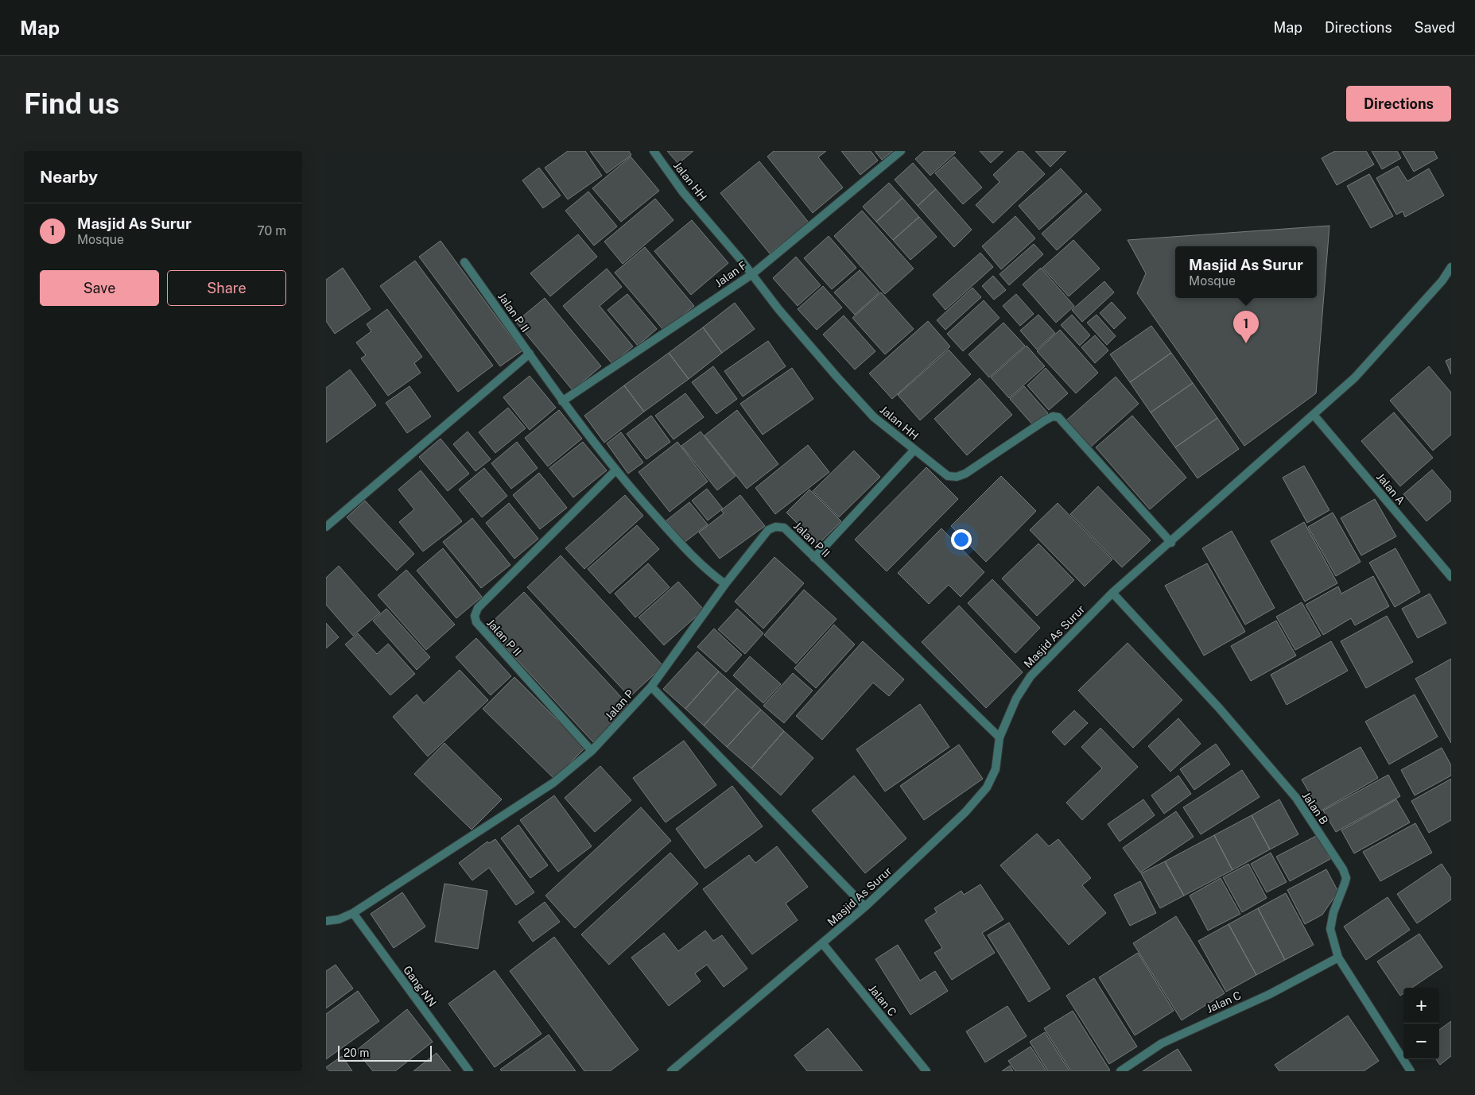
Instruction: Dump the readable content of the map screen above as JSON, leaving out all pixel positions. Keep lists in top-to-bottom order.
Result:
{
  "streets": {
    "street": [
      "Jalan HH",
      "Jalan F",
      "Jalan P II",
      "Jalan A",
      "Masjid As Surur",
      "Jalan P",
      "Jalan B",
      "Gang NN",
      "Jalan C"
    ]
  },
  "crossings": [
    ["Jalan HH", "Jalan F"],
    ["Jalan HH", "Masjid As Surur"],
    ["Jalan F", "Jalan P II"],
    ["Jalan P II", "Masjid As Surur"],
    ["Jalan P II", "Jalan P"],
    ["Jalan A", "Masjid As Surur"],
    ["Masjid As Surur", "Jalan B"],
    ["Masjid As Surur", "Jalan C"],
    ["Jalan P", "Gang NN"],
    ["Jalan B", "Jalan C"]
  ],
  "scale_bar": "20 m",
  "page": {
    "header": "Map",
    "nav": ["Map", "Directions", "Saved"],
    "buttons": [
      "Directions",
      ["Save", "Share"]
    ],
    "title": "Find us",
    "heading": "Nearby",
    "list": [
      {
        "mark": "1",
        "name": "Masjid As Surur",
        "note": "Mosque",
        "value": "70 m"
      }
    ],
    "popup": ["Masjid As Surur", "Mosque"],
    "pins": "1",
    "map_buttons": ["+", "−"],
    "scale": "20 m"
  }
}
